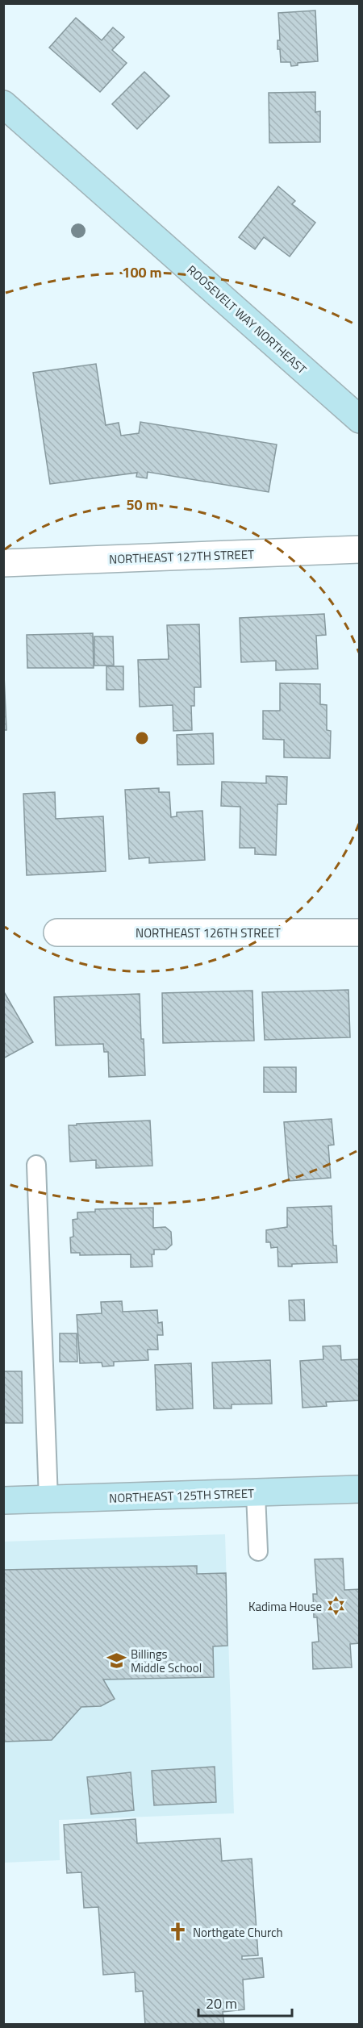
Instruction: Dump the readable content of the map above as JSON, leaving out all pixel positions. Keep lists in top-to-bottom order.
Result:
{
  "streets": {
    "main road": ["ROOSEVELT WAY NORTHEAST", "NORTHEAST 125TH STREET"],
    "street": ["NORTHEAST 127TH STREET", "NORTHEAST 126TH STREET"]
  },
  "places": {
    "synagogue": ["Kadima House"],
    "school or university": ["Billings Middle School"],
    "church": ["Northgate Church"]
  },
  "scale_bar": "20 m",
  "rings": ["100 m", "50 m"]
}
